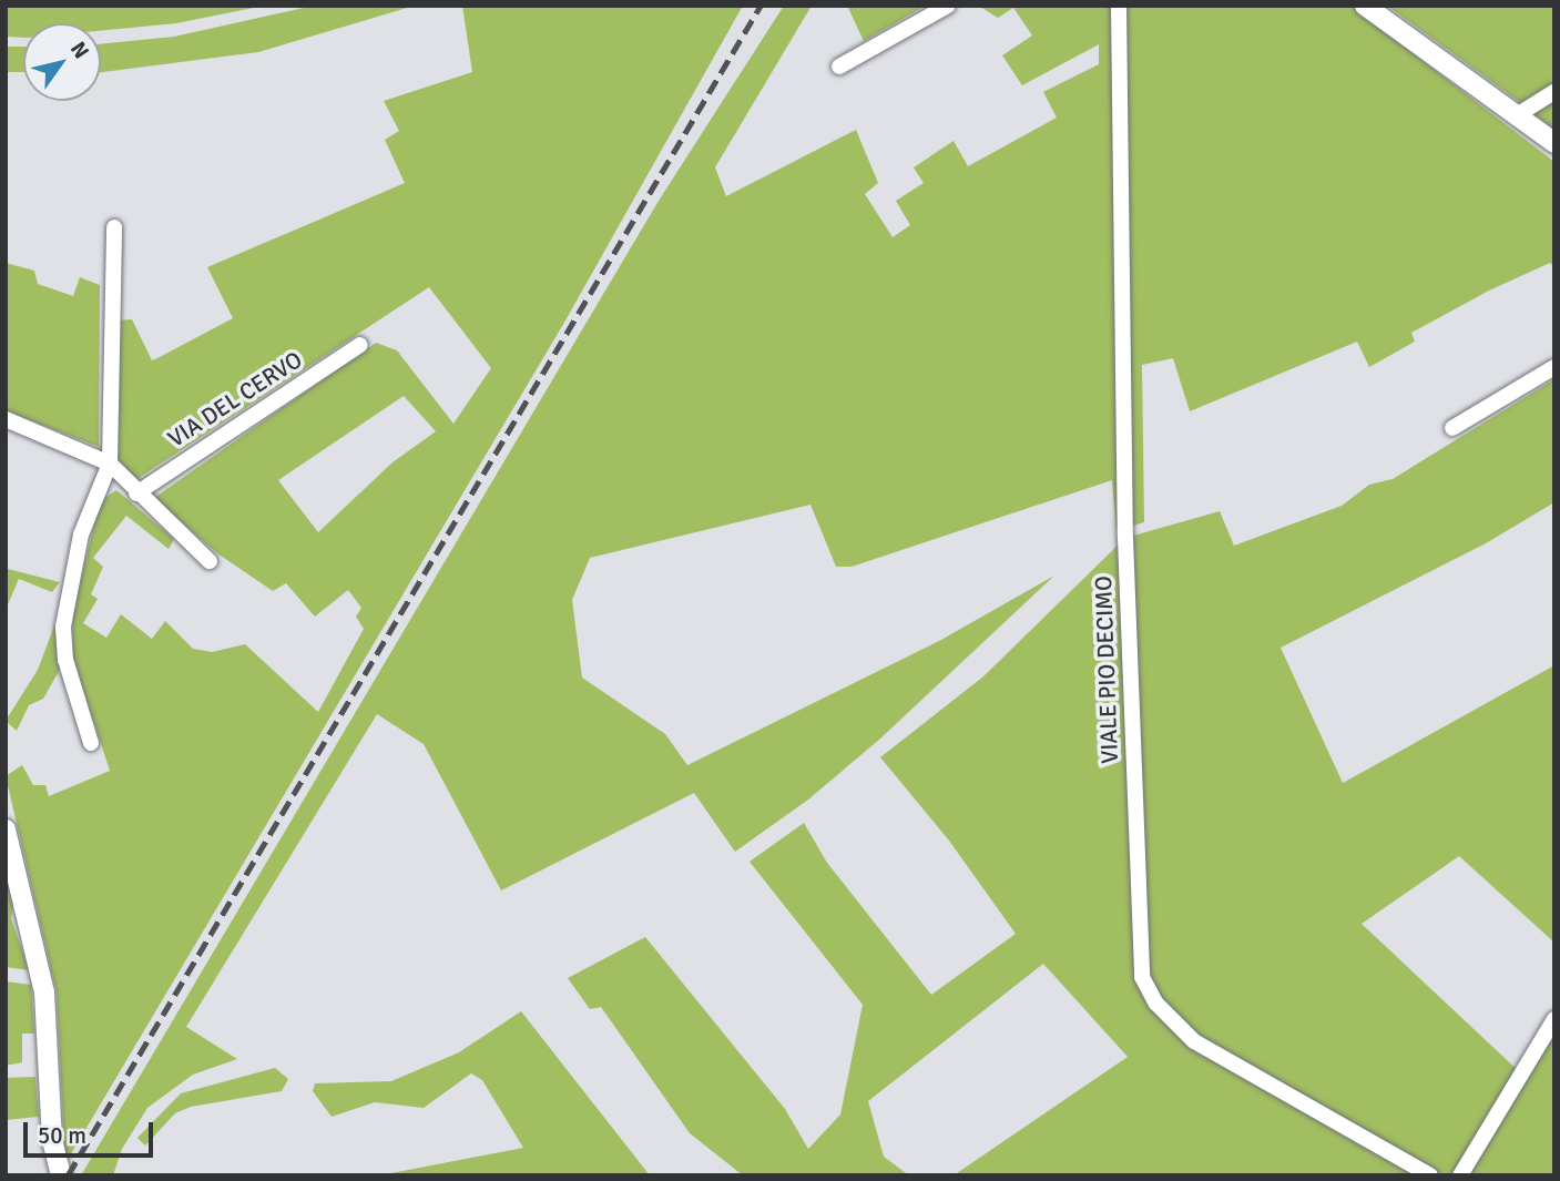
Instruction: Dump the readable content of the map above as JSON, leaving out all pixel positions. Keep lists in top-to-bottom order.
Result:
{
  "streets": {
    "street": ["VIA DEL CERVO", "VIALE PIO DECIMO"]
  },
  "scale_bar": "50 m",
  "north": "top right"
}
